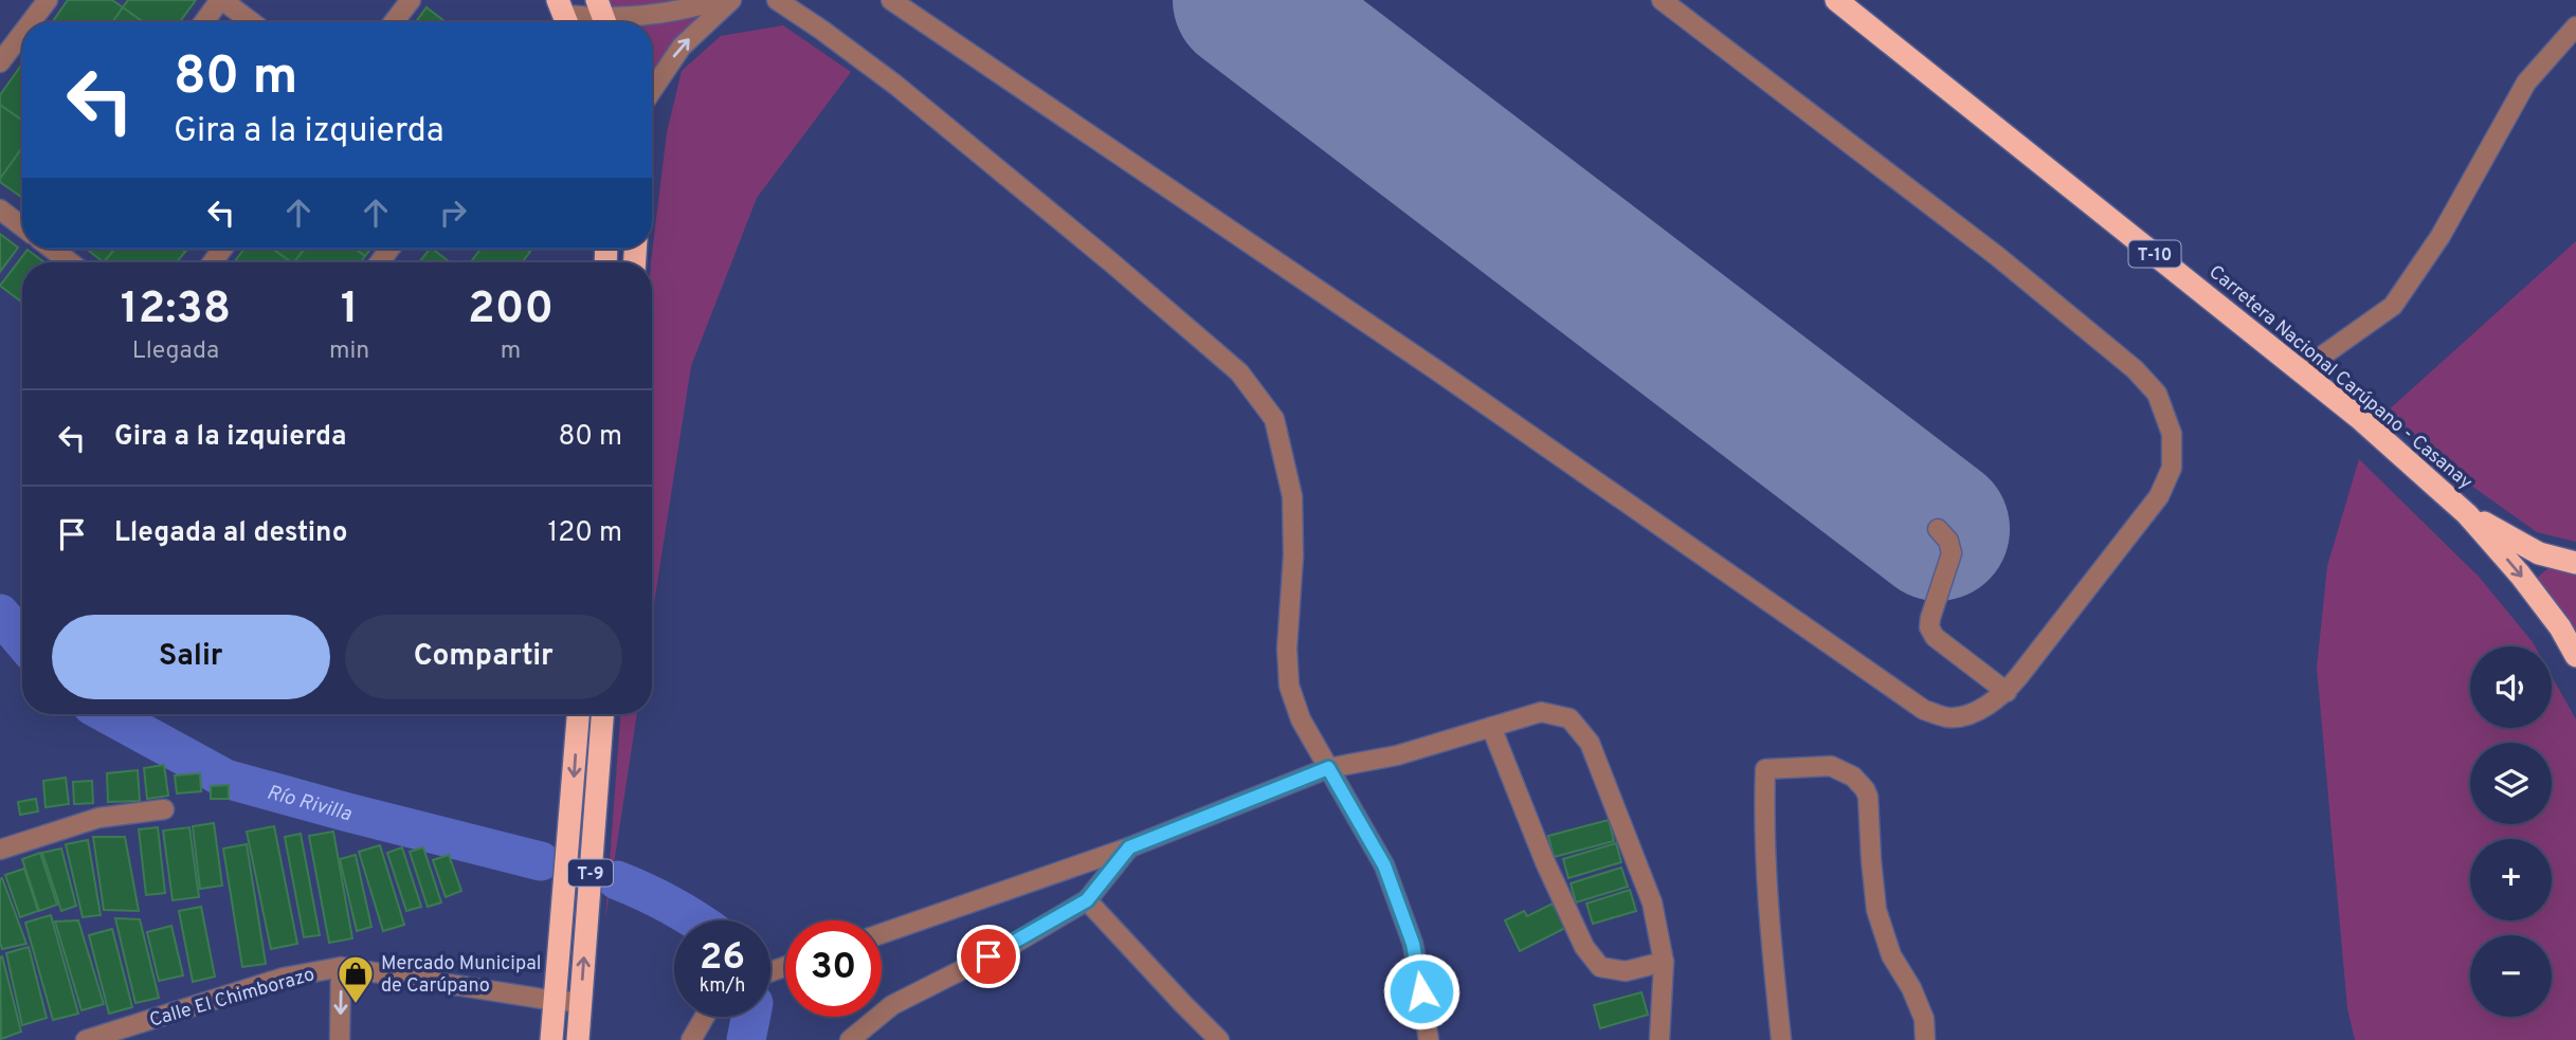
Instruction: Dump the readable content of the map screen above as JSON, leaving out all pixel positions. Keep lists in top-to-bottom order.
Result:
{
  "streets": {
    "highway": ["T-10", "Carretera Nacional Carúpano - Casanay", "T-9"],
    "street": ["Calle El Chimborazo"]
  },
  "crossings": [
    ["T-9", "Calle El Chimborazo"]
  ],
  "water": ["Río Rivilla"],
  "places": {
    "shop": ["Mercado Municipal de Carúpano"]
  },
  "page": {
    "turn": ["80 m", "Gira a la izquierda"],
    "eta": [
      "12:38",
      "Llegada",
      "1",
      "min",
      "200",
      "m"
    ],
    "list": [
      {
        "name": "Gira a la izquierda",
        "value": "80 m"
      },
      {
        "name": "Llegada al destino",
        "value": "120 m"
      }
    ],
    "buttons": ["Salir", "Compartir"],
    "map_buttons": ["+", "−"],
    "speed": "26 km/h",
    "limit": "30"
  }
}
